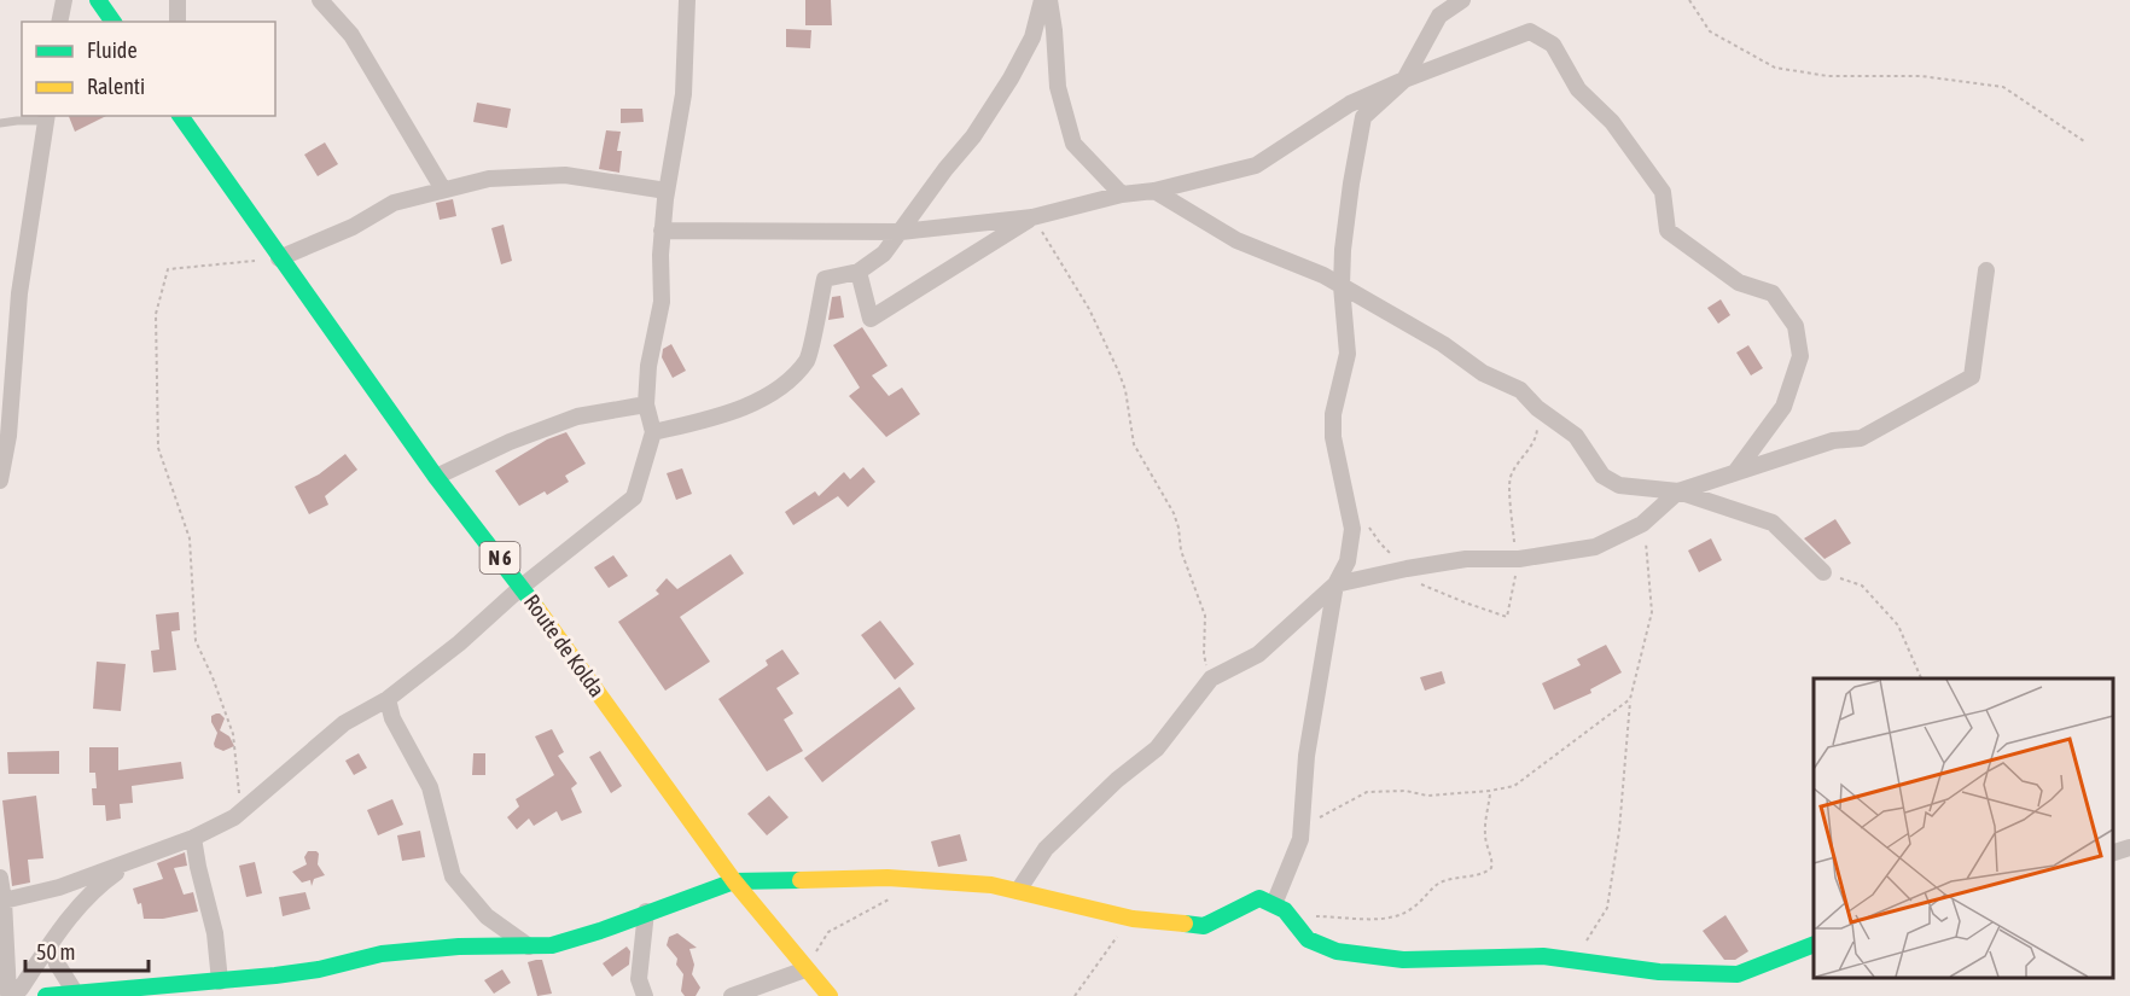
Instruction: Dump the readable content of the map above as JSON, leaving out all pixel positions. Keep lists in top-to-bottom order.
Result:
{
  "streets": {
    "street": ["N 6", "Route de Kolda"]
  },
  "legend": ["Fluide", "Ralenti"],
  "scale_bar": "50 m"
}
